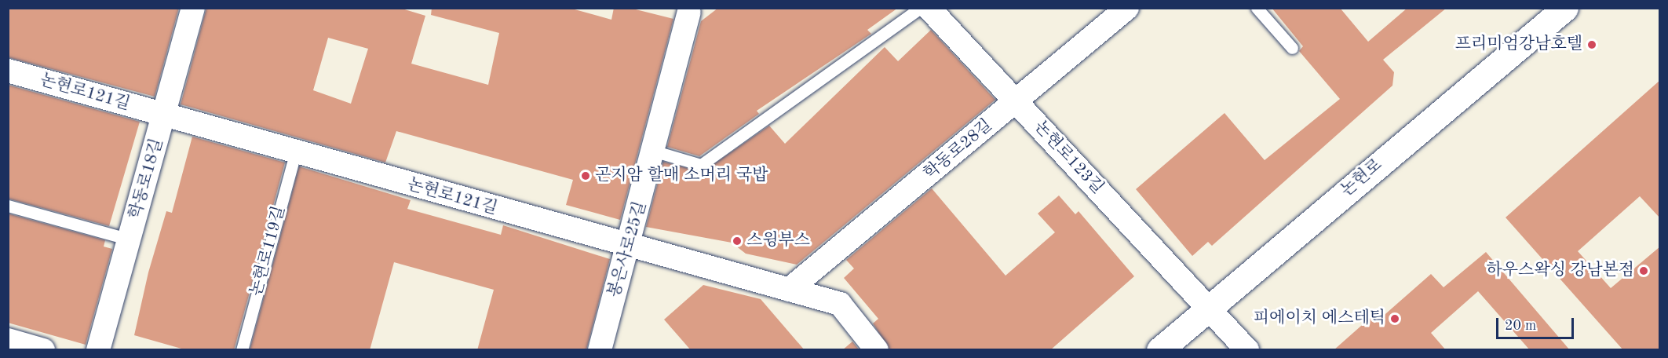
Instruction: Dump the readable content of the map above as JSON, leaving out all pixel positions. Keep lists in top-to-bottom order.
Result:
{
  "streets": {
    "main road": ["논현로"],
    "street": [
      "논현로121길",
      "학동로28길",
      "논현로123길",
      "학동로18길",
      "봉은사로25길"
    ],
    "lane": ["논현로119길"]
  },
  "crossings": [
    ["논현로121길", "학동로28길"],
    ["논현로121길", "학동로18길"],
    ["논현로121길", "봉은사로25길"],
    ["논현로121길", "논현로119길"],
    ["학동로28길", "논현로123길"],
    ["논현로123길", "논현로"]
  ],
  "places": [
    "프리미엄강남호텔",
    "곤지암 할매 소머리 국밥",
    "스윙부스",
    "하우스왁싱 강남본점",
    "피에이치 에스테틱"
  ],
  "scale_bar": "20 m"
}
